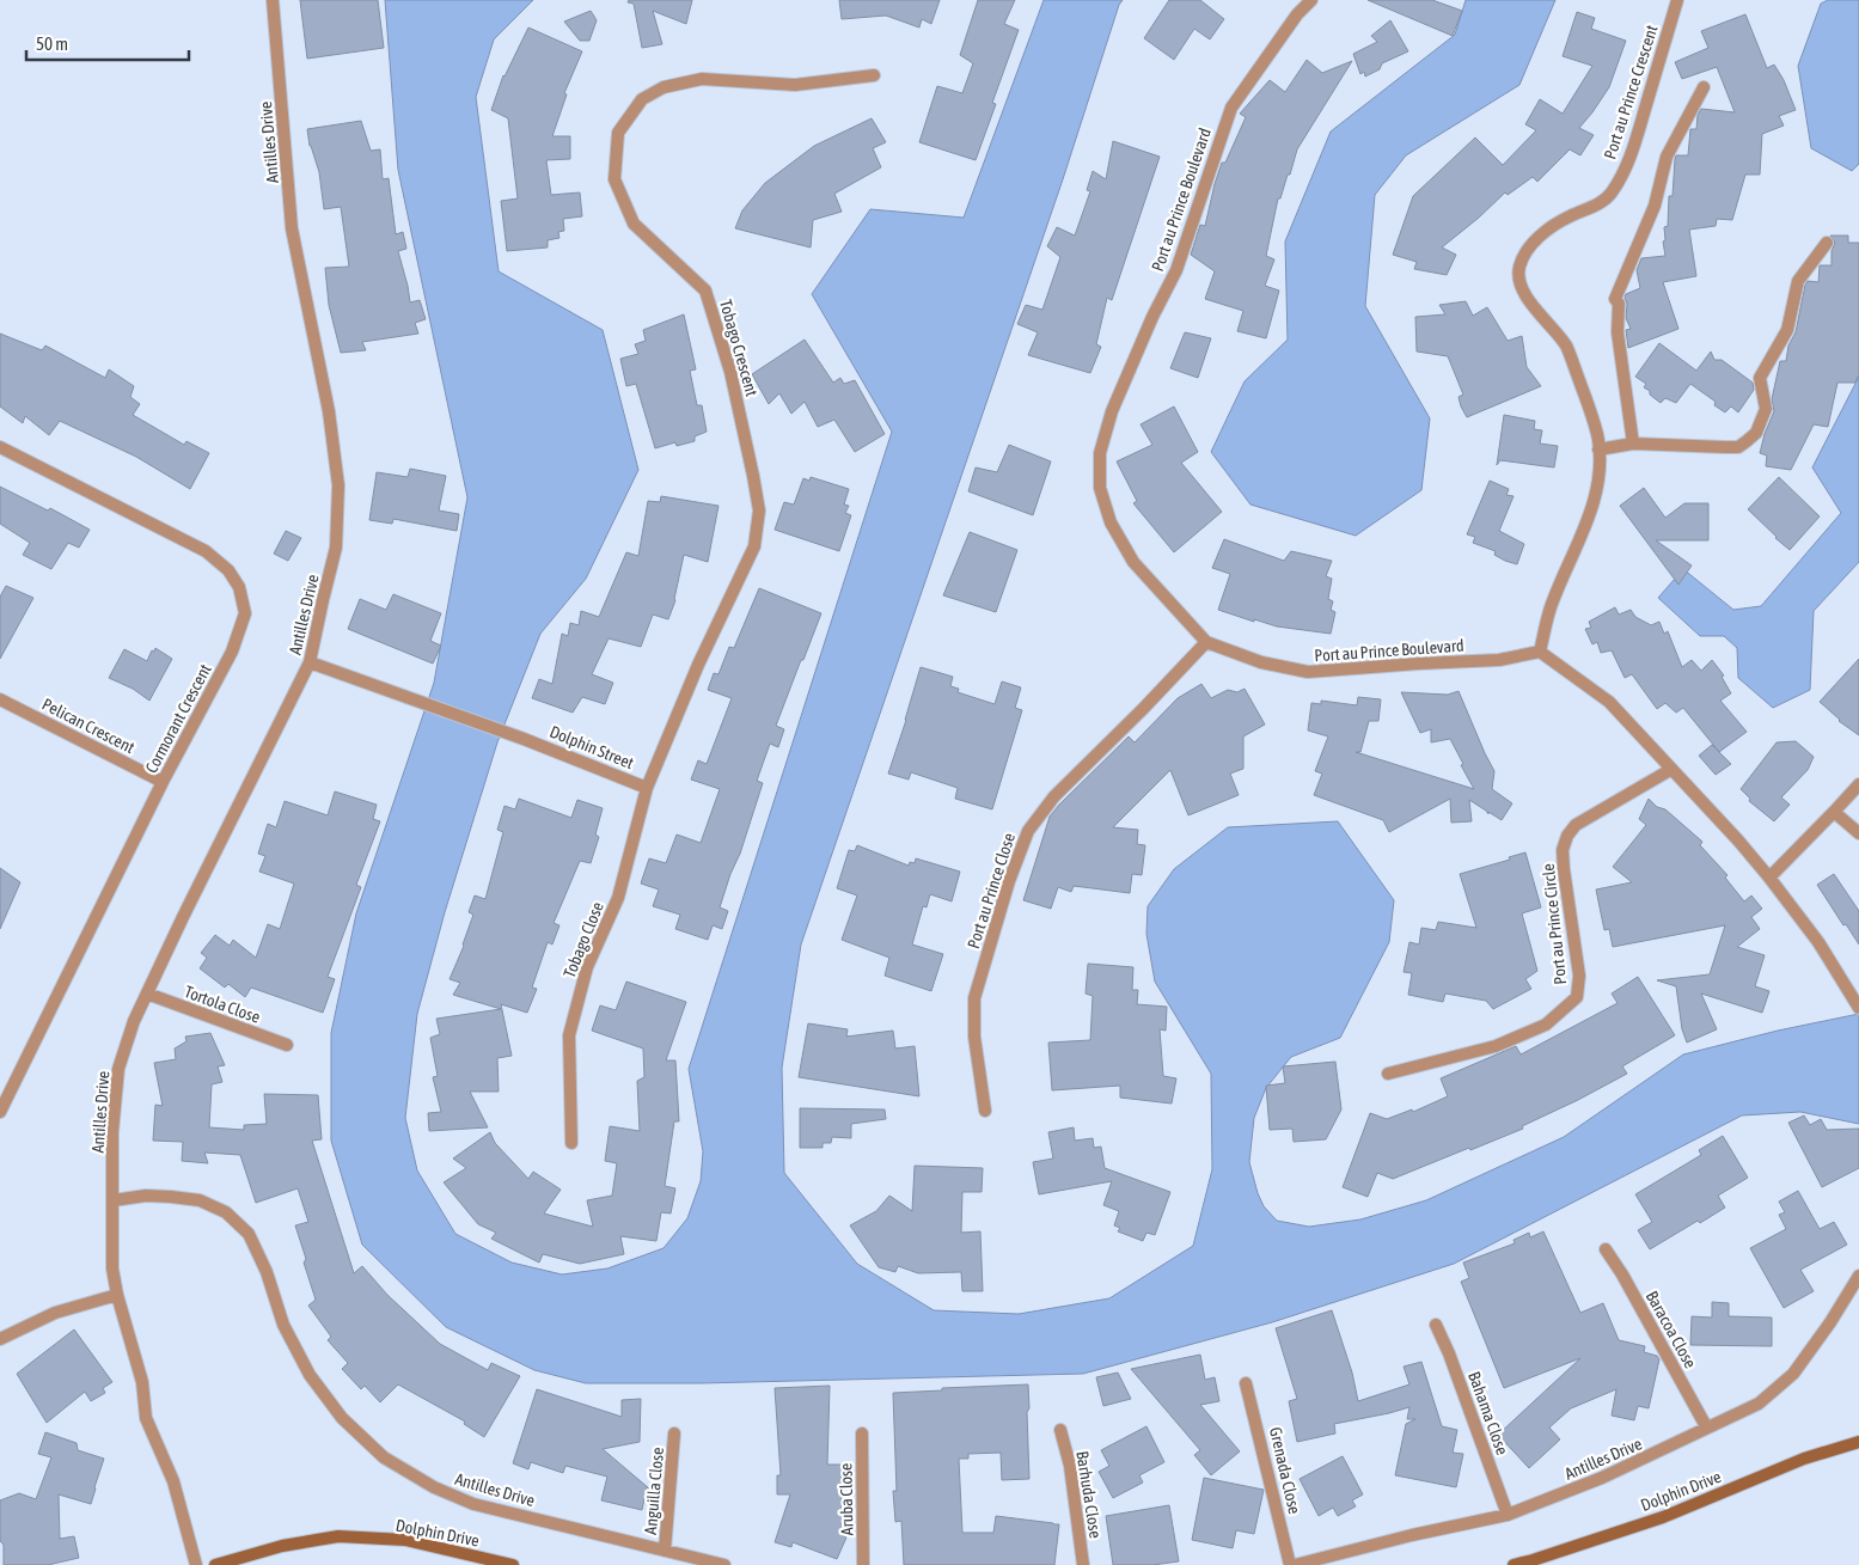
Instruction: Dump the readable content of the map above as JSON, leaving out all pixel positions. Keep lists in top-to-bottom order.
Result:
{
  "streets": {
    "street": [
      "Port au Prince Crescent",
      "Antilles Drive",
      "Port au Prince Boulevard",
      "Tobago Crescent",
      "Cormorant Crescent",
      "Pelican Crescent",
      "Dolphin Street",
      "Port au Prince Close",
      "Port au Prince Circle",
      "Tobago Close",
      "Tortola Close",
      "Baracoa Close",
      "Bahama Close",
      "Grenada Close",
      "Anguilla Close",
      "Dolphin Drive",
      "Barhuda Close",
      "Aruba Close"
    ]
  },
  "crossings": [
    ["Port au Prince Crescent", "Port au Prince Boulevard"],
    ["Antilles Drive", "Dolphin Street"],
    ["Antilles Drive", "Tortola Close"],
    ["Antilles Drive", "Baracoa Close"],
    ["Antilles Drive", "Bahama Close"],
    ["Antilles Drive", "Anguilla Close"],
    ["Port au Prince Boulevard", "Port au Prince Close"],
    ["Tobago Crescent", "Dolphin Street"],
    ["Tobago Crescent", "Tobago Close"],
    ["Cormorant Crescent", "Pelican Crescent"],
    ["Dolphin Street", "Tobago Close"]
  ],
  "scale_bar": "50 m"
}
